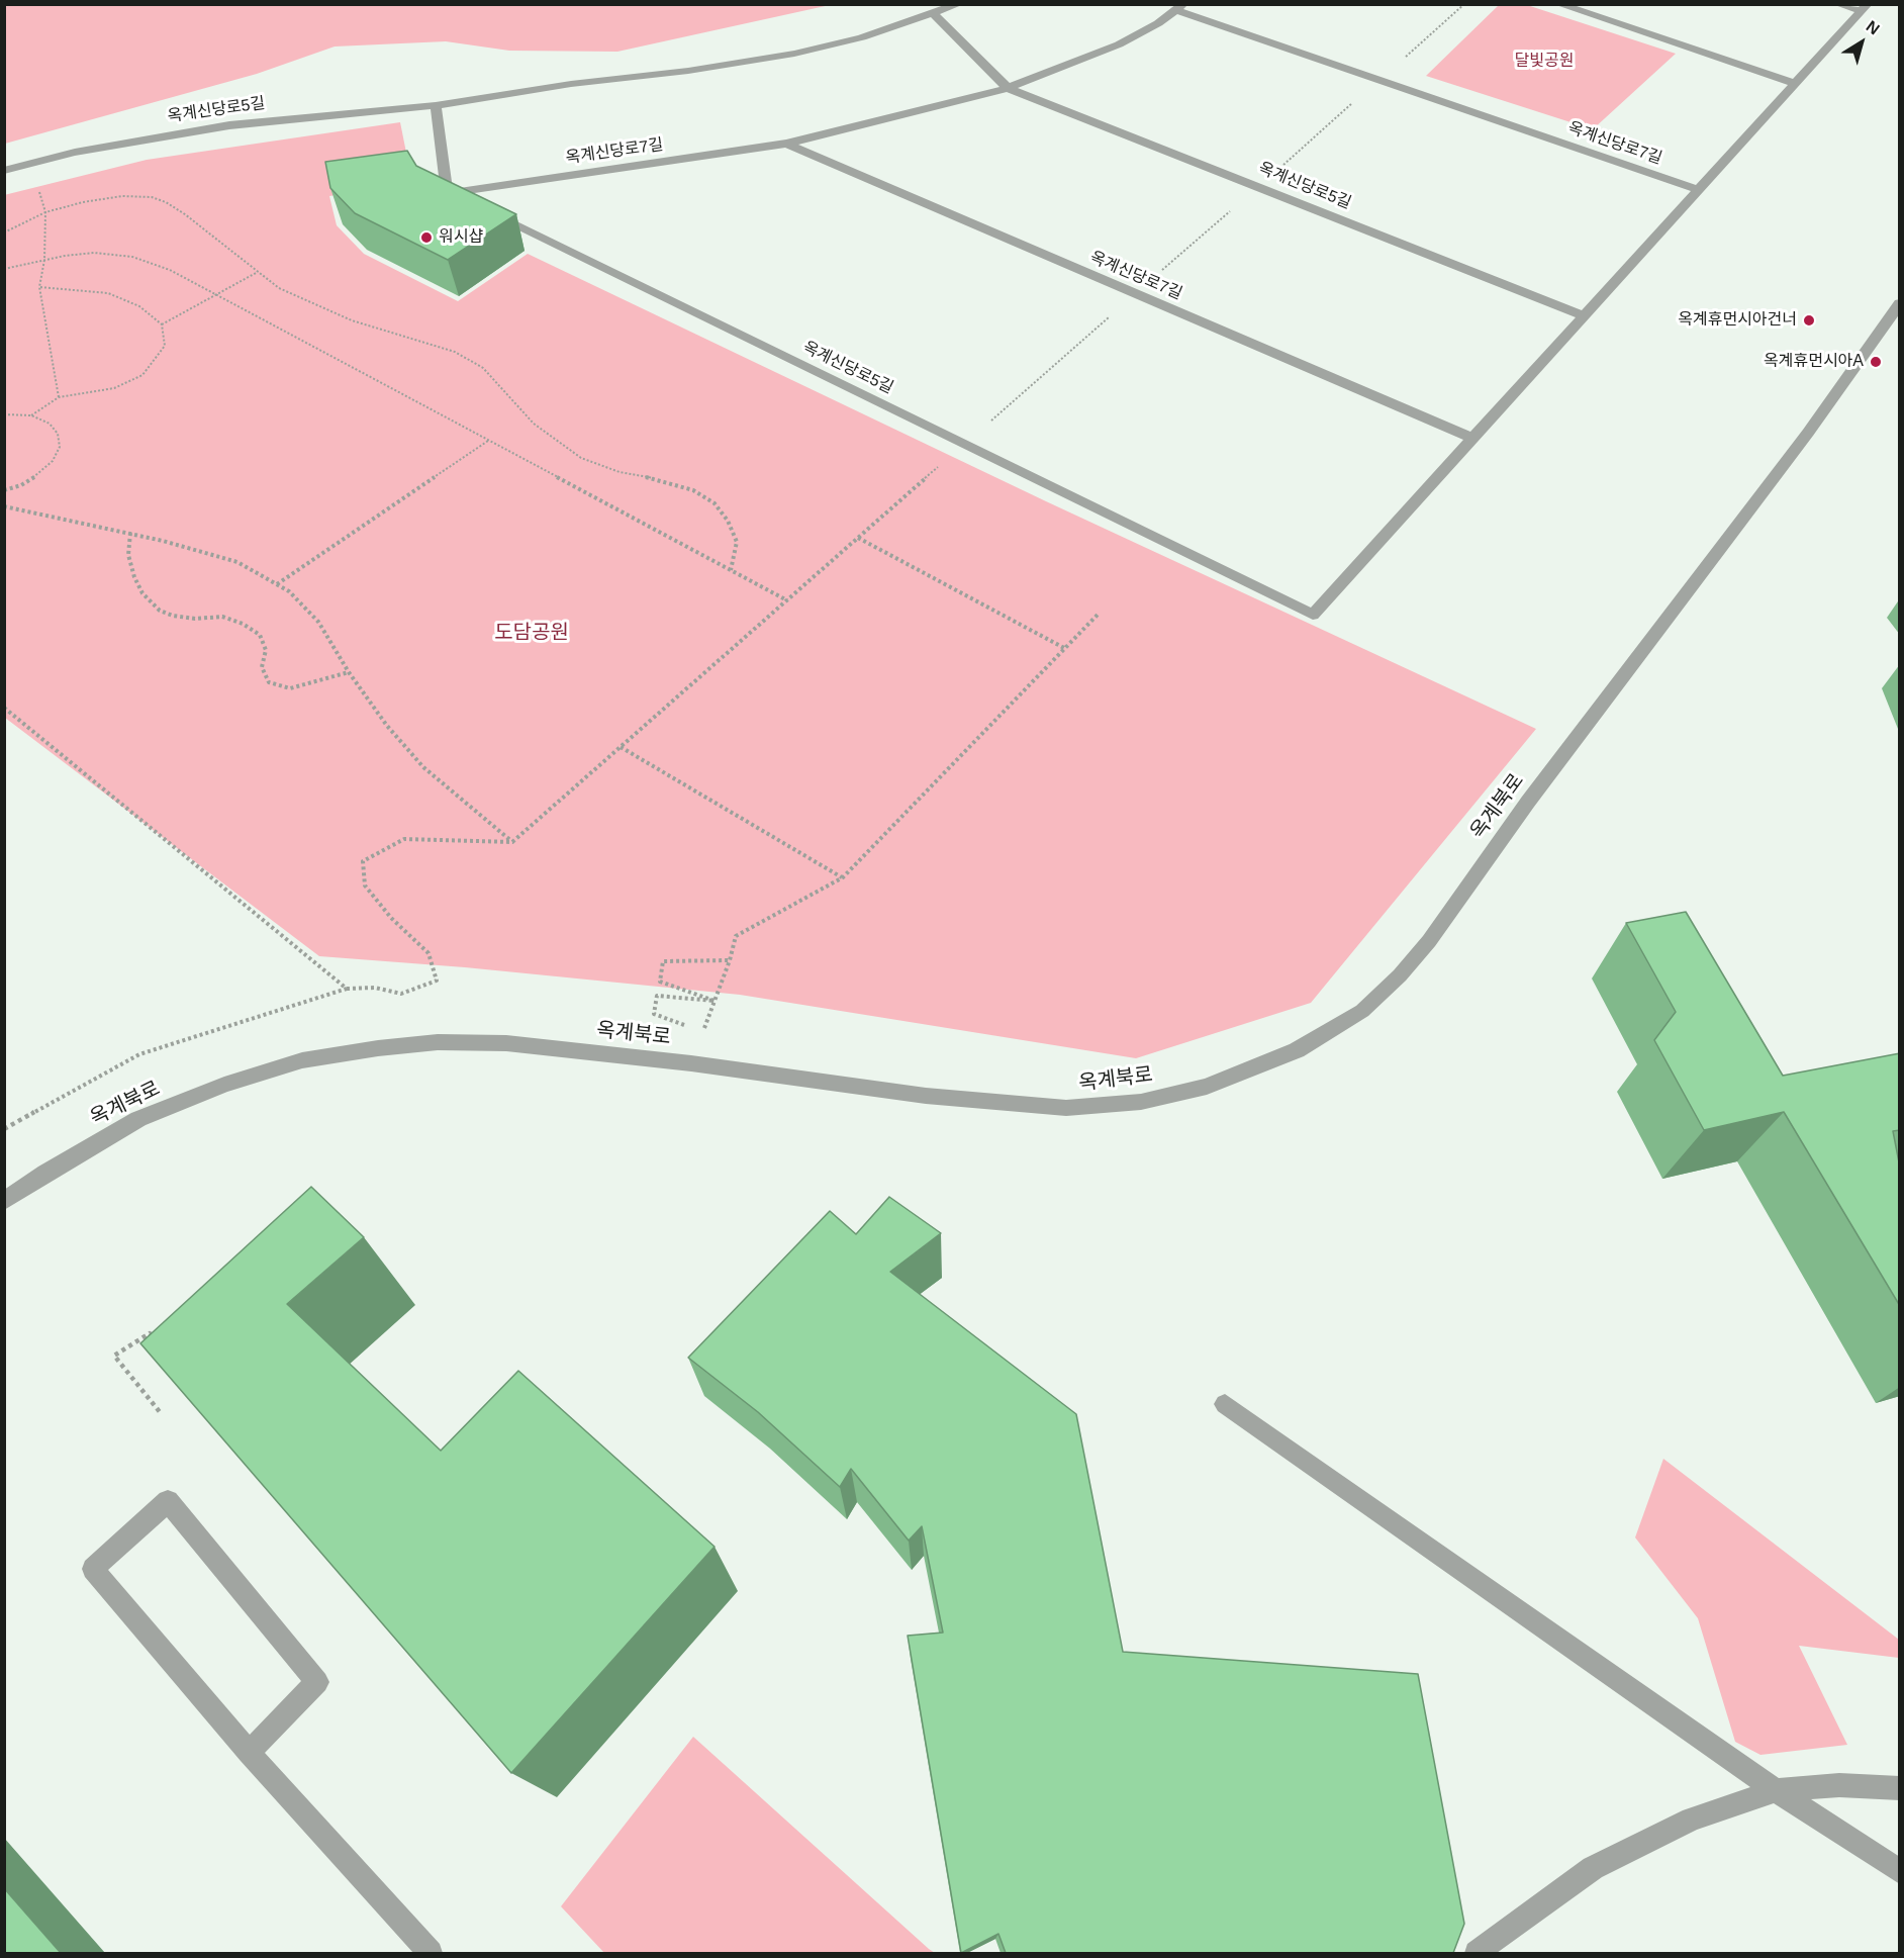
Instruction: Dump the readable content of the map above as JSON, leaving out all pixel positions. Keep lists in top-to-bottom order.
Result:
{
  "streets": {
    "street": ["옥계신당로5길", "옥계신당로7길", "옥계북로"]
  },
  "crossings": [
    ["옥계신당로5길", "옥계신당로7길"]
  ],
  "parks": ["달빛공원", "도담공원"],
  "places": ["워시샵", "옥계휴먼시아건너", "옥계휴먼시아A"],
  "north": "top right"
}
